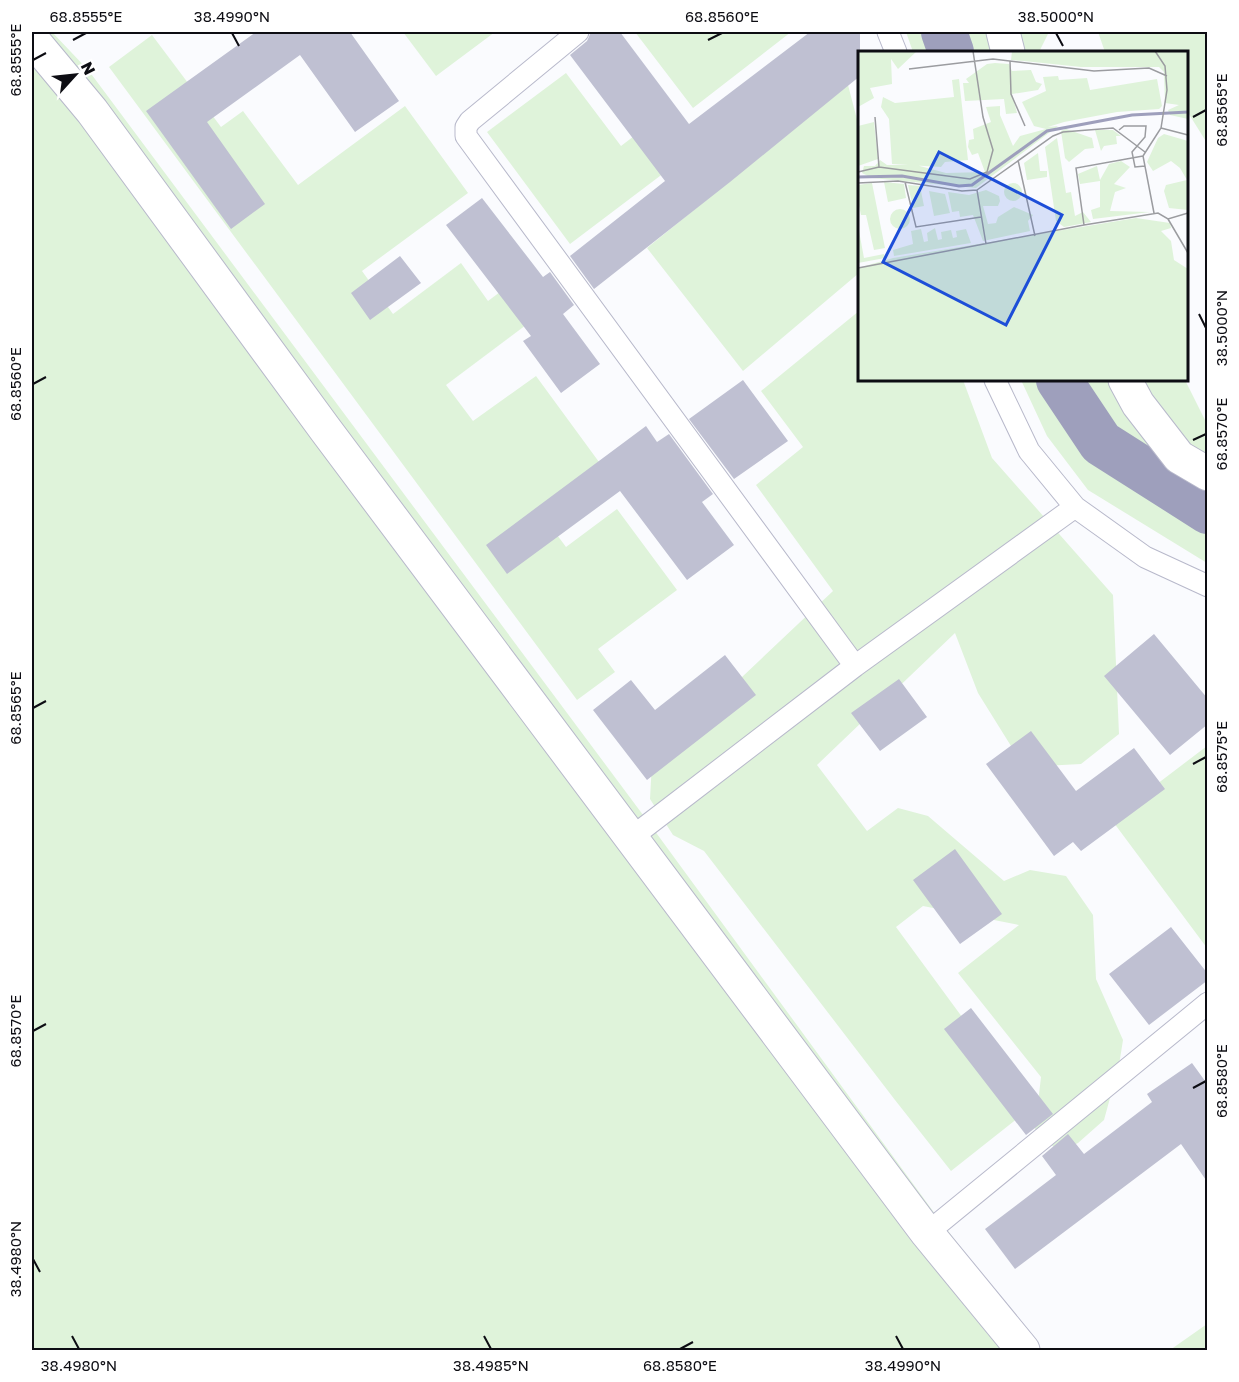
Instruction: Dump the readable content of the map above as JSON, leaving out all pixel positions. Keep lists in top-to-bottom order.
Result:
{
  "north": "top right",
  "coordinates": [
    "68.8555°E",
    "38.4990°N",
    "68.8560°E",
    "38.5000°N",
    "68.8565°E",
    "68.8570°E",
    "68.8575°E",
    "68.8580°E",
    "38.4980°N",
    "38.4985°N"
  ]
}
